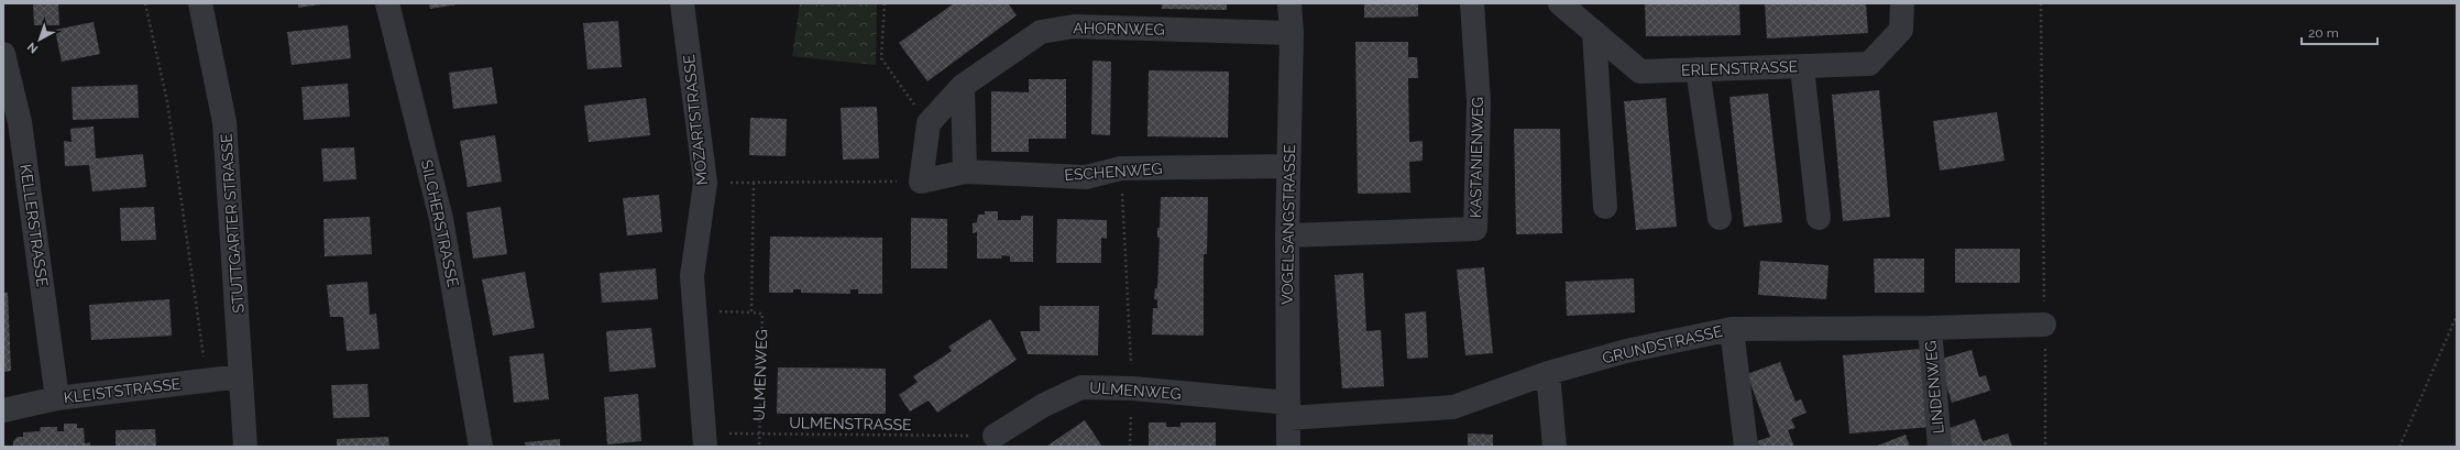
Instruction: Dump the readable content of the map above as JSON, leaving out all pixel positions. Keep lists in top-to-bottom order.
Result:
{
  "streets": {
    "street": [
      "AHORNWEG",
      "ERLENSTRASSE",
      "MOZARTSTRASSE",
      "KASTANIENWEG",
      "ESCHENWEG",
      "STUTTGARTER STRASSE",
      "SILCHERSTRASSE",
      "VOGELSANGSTRASSE",
      "KELLERSTRASSE",
      "GRUNDSTRASSE",
      "ULMENWEG",
      "LINDENWEG",
      "KLEISTSTRASSE"
    ],
    "path": ["ULMENSTRASSE"]
  },
  "crossings": [
    ["AHORNWEG", "VOGELSANGSTRASSE"],
    ["MOZARTSTRASSE", "ULMENSTRASSE"],
    ["KASTANIENWEG", "VOGELSANGSTRASSE"],
    ["ESCHENWEG", "VOGELSANGSTRASSE"],
    ["STUTTGARTER STRASSE", "KLEISTSTRASSE"],
    ["VOGELSANGSTRASSE", "GRUNDSTRASSE"],
    ["VOGELSANGSTRASSE", "ULMENWEG"],
    ["KELLERSTRASSE", "KLEISTSTRASSE"],
    ["GRUNDSTRASSE", "ULMENWEG"],
    ["GRUNDSTRASSE", "LINDENWEG"],
    ["ULMENWEG", "ULMENSTRASSE"]
  ],
  "scale_bar": "20 m",
  "north": "bottom left"
}
